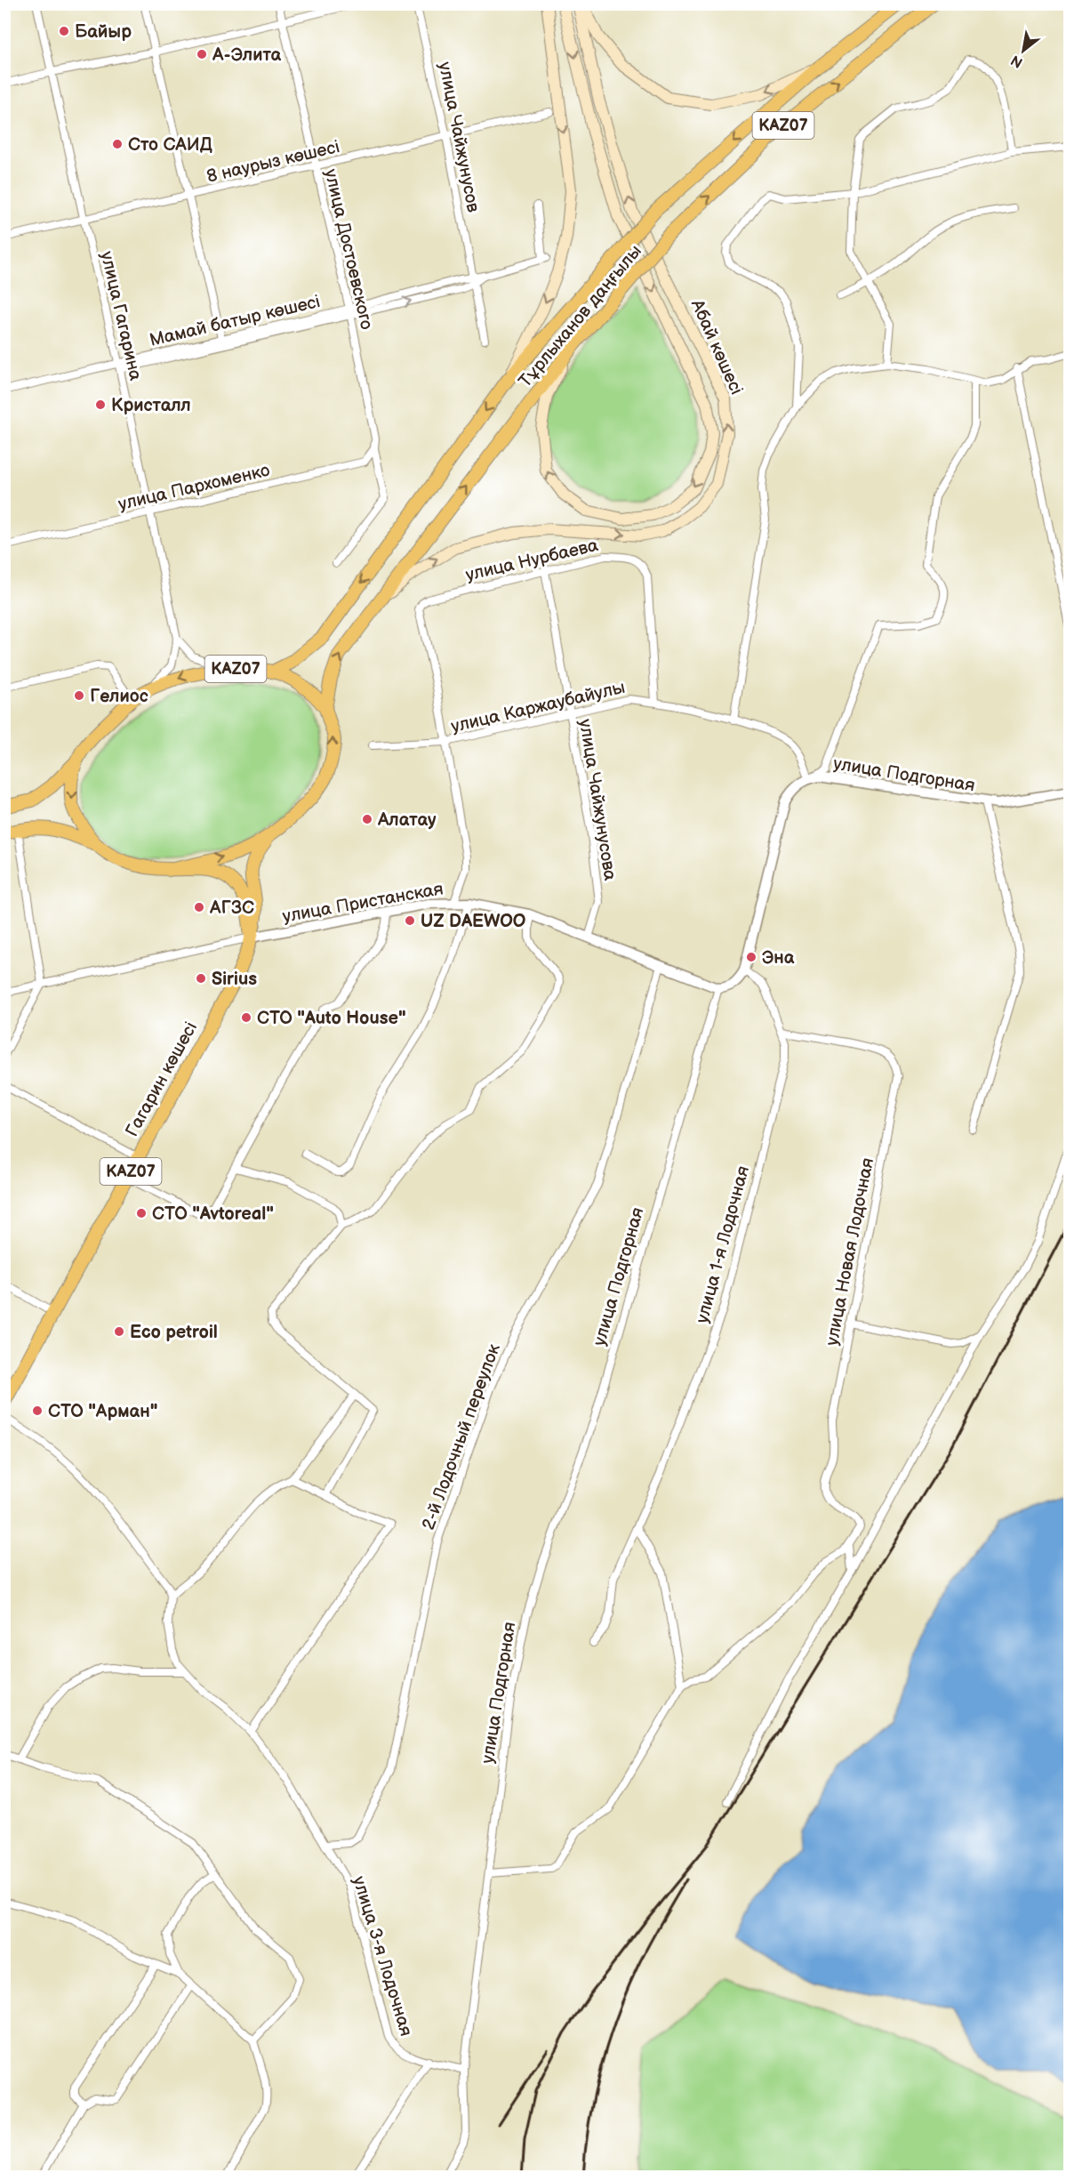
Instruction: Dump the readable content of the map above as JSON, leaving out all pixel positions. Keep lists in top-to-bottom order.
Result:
{
  "streets": {
    "highway": ["KAZ07", "Тұрлыханов даңғылы", "Гагарин көшесі"],
    "main road": ["Абай көшесі"],
    "street": [
      "улица Чайжунусов",
      "8 наурыз көшесі",
      "улица Достоевского",
      "улица Гагарина",
      "Мамай батыр көшесі",
      "улица Пархоменко",
      "улица Нурбаева",
      "улица Каржаубайулы",
      "улица Подгорная",
      "улица Чайжунусова",
      "улица Пристанская",
      "улица 1-я Лодочная",
      "улица Новая Лодочная",
      "2-й Лодочный переулок",
      "улица 3-я Лодочная"
    ]
  },
  "crossings": [
    ["KAZ07", "улица Гагарина"],
    ["KAZ07", "Тұрлыханов даңғылы"],
    ["KAZ07", "улица Пристанская"],
    ["KAZ07", "Гагарин көшесі"],
    ["улица Чайжунусов", "8 наурыз көшесі"],
    ["улица Чайжунусов", "Мамай батыр көшесі"],
    ["8 наурыз көшесі", "улица Достоевского"],
    ["8 наурыз көшесі", "улица Гагарина"],
    ["улица Достоевского", "Мамай батыр көшесі"],
    ["улица Достоевского", "улица Пархоменко"],
    ["улица Гагарина", "Мамай батыр көшесі"],
    ["улица Гагарина", "улица Пархоменко"],
    ["Тұрлыханов даңғылы", "Абай көшесі"],
    ["улица Нурбаева", "улица Каржаубайулы"],
    ["улица Нурбаева", "улица Чайжунусова"],
    ["улица Каржаубайулы", "улица Подгорная"],
    ["улица Каржаубайулы", "улица Чайжунусова"],
    ["улица Подгорная", "улица Пристанская"],
    ["улица Подгорная", "улица 1-я Лодочная"],
    ["улица Подгорная", "улица 3-я Лодочная"],
    ["улица Чайжунусова", "улица Пристанская"],
    ["улица Пристанская", "Гагарин көшесі"],
    ["улица Пристанская", "2-й Лодочный переулок"],
    ["улица 1-я Лодочная", "улица Новая Лодочная"],
    ["2-й Лодочный переулок", "улица 3-я Лодочная"]
  ],
  "places": [
    "Байыр",
    "А-Элита",
    "Сто САИД",
    "Кристалл",
    "Гелиос",
    "Алатау",
    "АГЗС",
    "UZ DAEWOO",
    "Эна",
    "Sirius",
    "СТО \"Auto House\"",
    "СТО \"Avtoreal\"",
    "Eco petroil",
    "СТО \"Арман\""
  ],
  "north": "bottom left"
}
